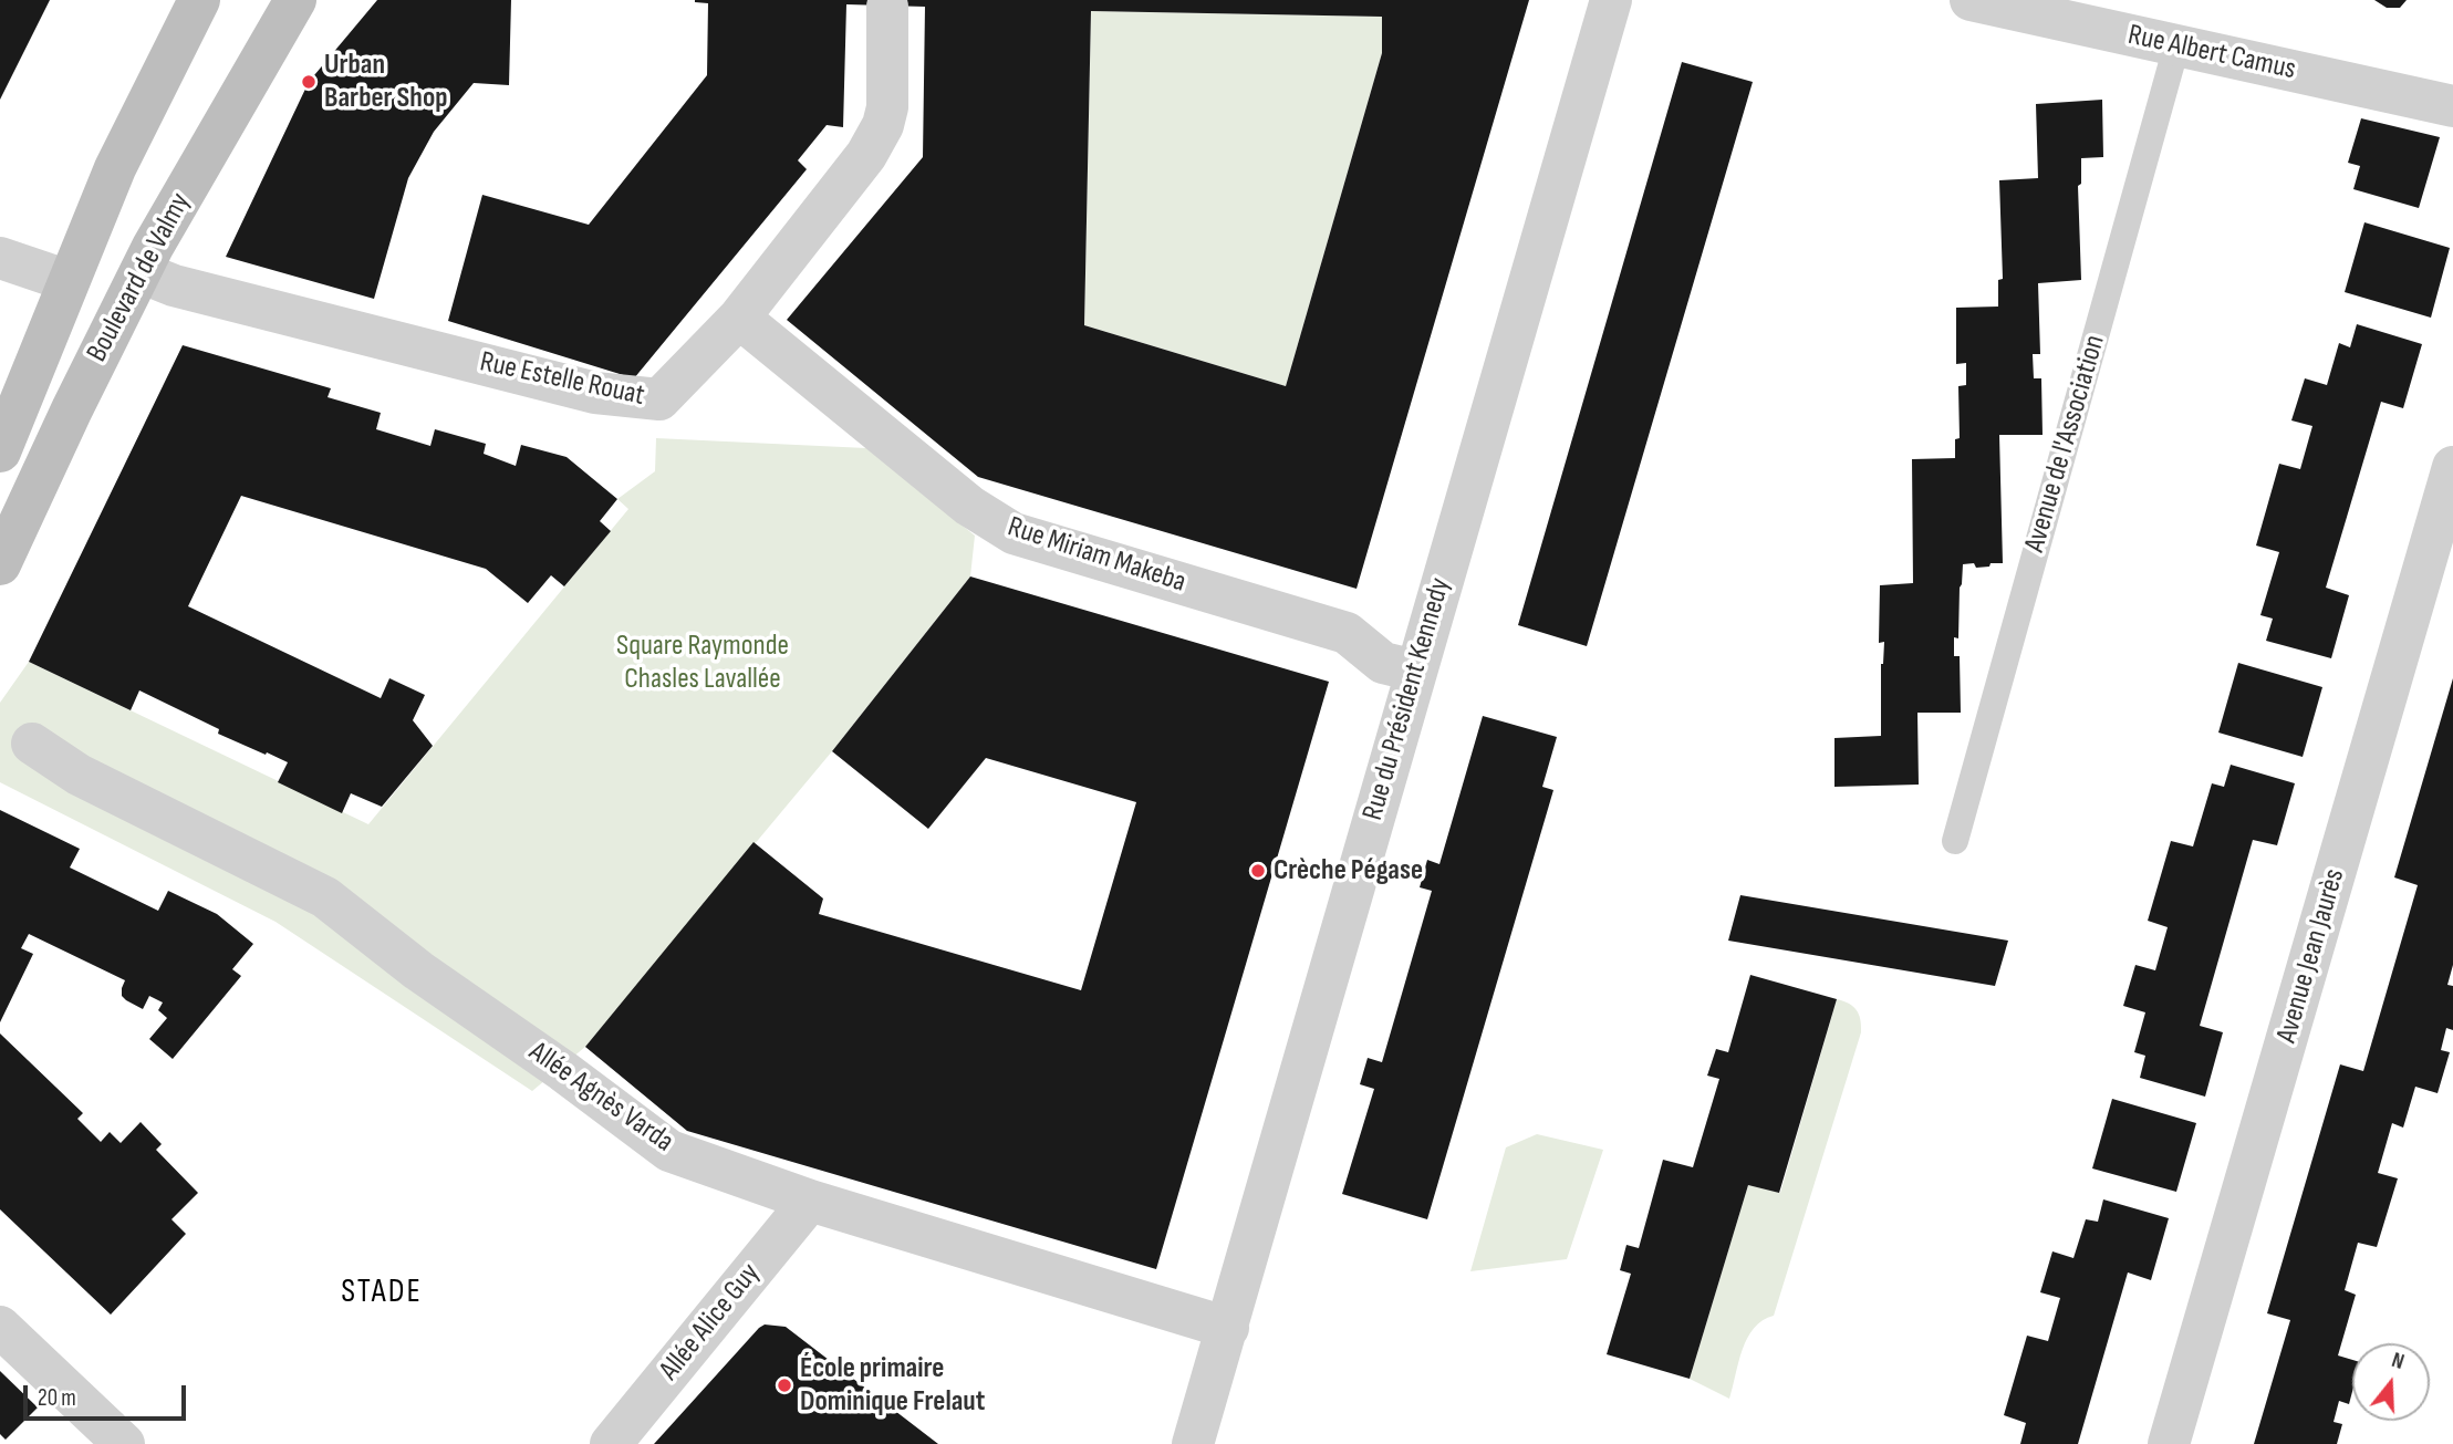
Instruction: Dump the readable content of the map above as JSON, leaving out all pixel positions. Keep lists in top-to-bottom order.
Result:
{
  "streets": {
    "main road": ["Boulevard de Valmy"],
    "street": [
      "Rue Albert Camus",
      "Rue Estelle Rouat",
      "Rue Miriam Makeba",
      "Rue du Président Kennedy",
      "Avenue Jean Jaurès",
      "Allée Agnès Varda",
      "Allée Alice Guy"
    ],
    "lane": ["Avenue de l'Association"]
  },
  "crossings": [
    ["Rue Albert Camus", "Avenue de l'Association"],
    ["Boulevard de Valmy", "Rue Estelle Rouat"],
    ["Rue Estelle Rouat", "Rue Miriam Makeba"],
    ["Rue Miriam Makeba", "Rue du Président Kennedy"],
    ["Rue du Président Kennedy", "Allée Agnès Varda"],
    ["Allée Agnès Varda", "Allée Alice Guy"]
  ],
  "districts": ["STADE"],
  "parks": ["Square Raymonde Chasles Lavallée"],
  "places": ["Urban Barber Shop", "Crèche Pégase", "École primaire Dominique Frelaut"],
  "scale_bar": "20 m",
  "north": "top"
}
